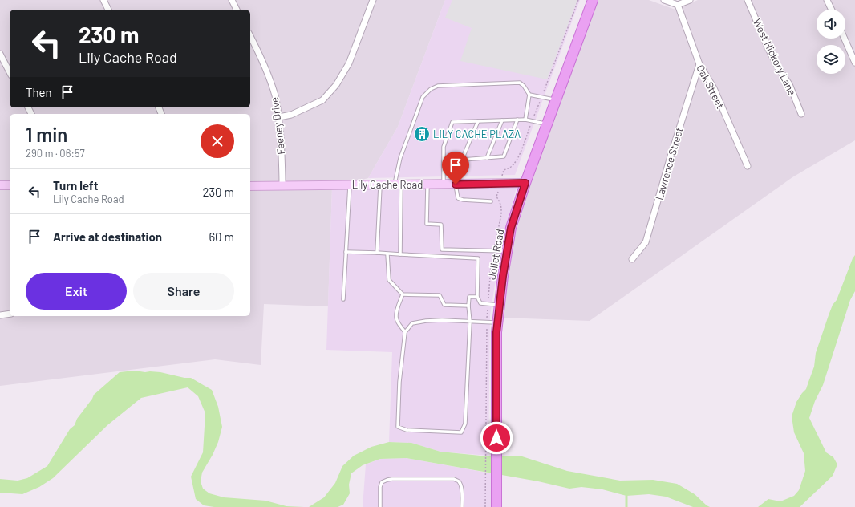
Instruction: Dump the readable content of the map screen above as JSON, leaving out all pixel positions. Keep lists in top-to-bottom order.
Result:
{
  "streets": {
    "main road": ["Joliet Road"],
    "street": [
      "West Hickory Lane",
      "Oak Street",
      "Feeney Drive",
      "Lawrence Street",
      "Lily Cache Road"
    ]
  },
  "crossings": [
    ["Oak Street", "Lawrence Street"],
    ["Feeney Drive", "Lily Cache Road"],
    ["Lily Cache Road", "Joliet Road"]
  ],
  "places": {
    "building": ["LILY CACHE PLAZA"]
  },
  "page": {
    "turn": ["230 m", "Lily Cache Road"],
    "then": "Then",
    "heading": ["1 min", "290 m · 06:57"],
    "list": [
      {
        "name": "Turn left",
        "note": "Lily Cache Road",
        "value": "230 m"
      },
      {
        "name": "Arrive at destination",
        "value": "60 m"
      }
    ],
    "buttons": ["Exit", "Share"]
  }
}
